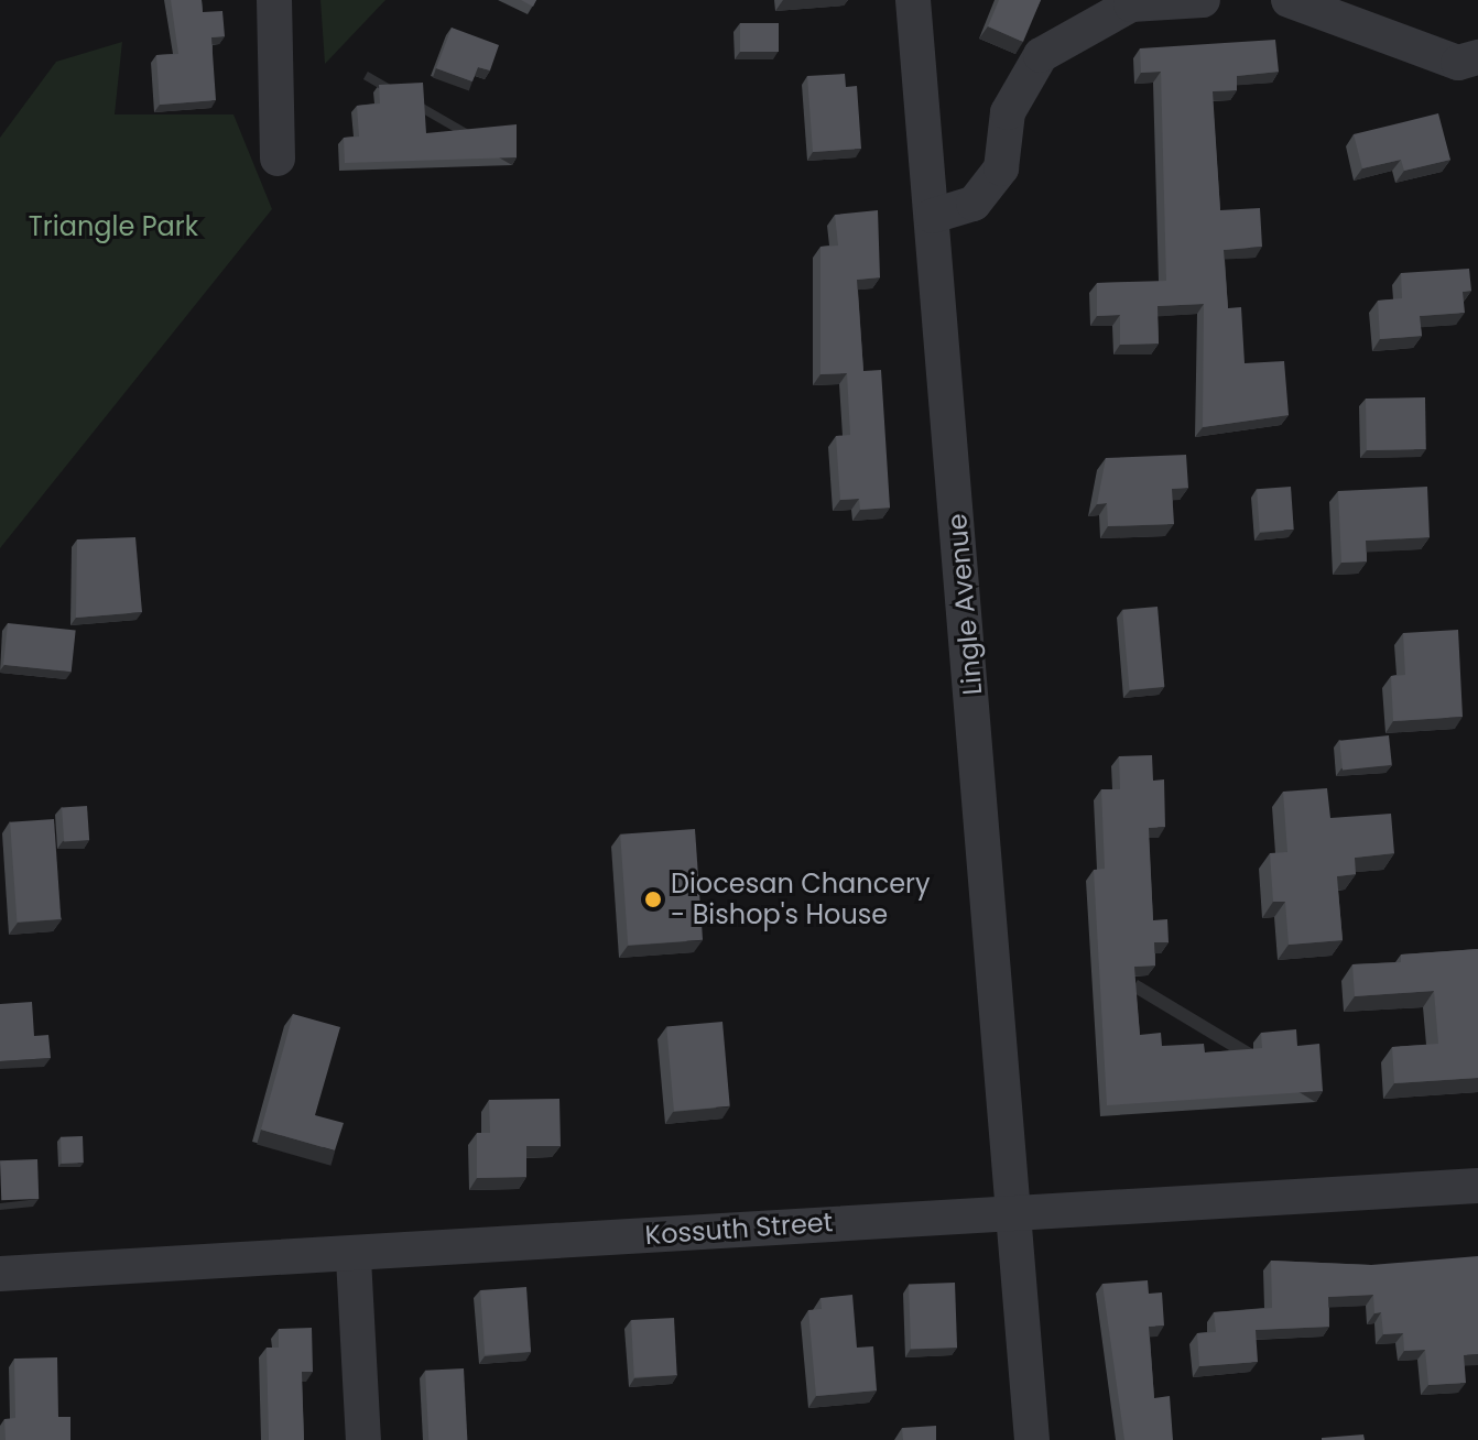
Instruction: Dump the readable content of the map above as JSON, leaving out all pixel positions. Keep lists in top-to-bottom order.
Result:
{
  "streets": {
    "street": ["Lingle Avenue", "Kossuth Street"]
  },
  "crossings": [
    ["Lingle Avenue", "Kossuth Street"]
  ],
  "parks": ["Triangle Park"],
  "places": ["Diocesan Chancery - Bishop's House"]
}
